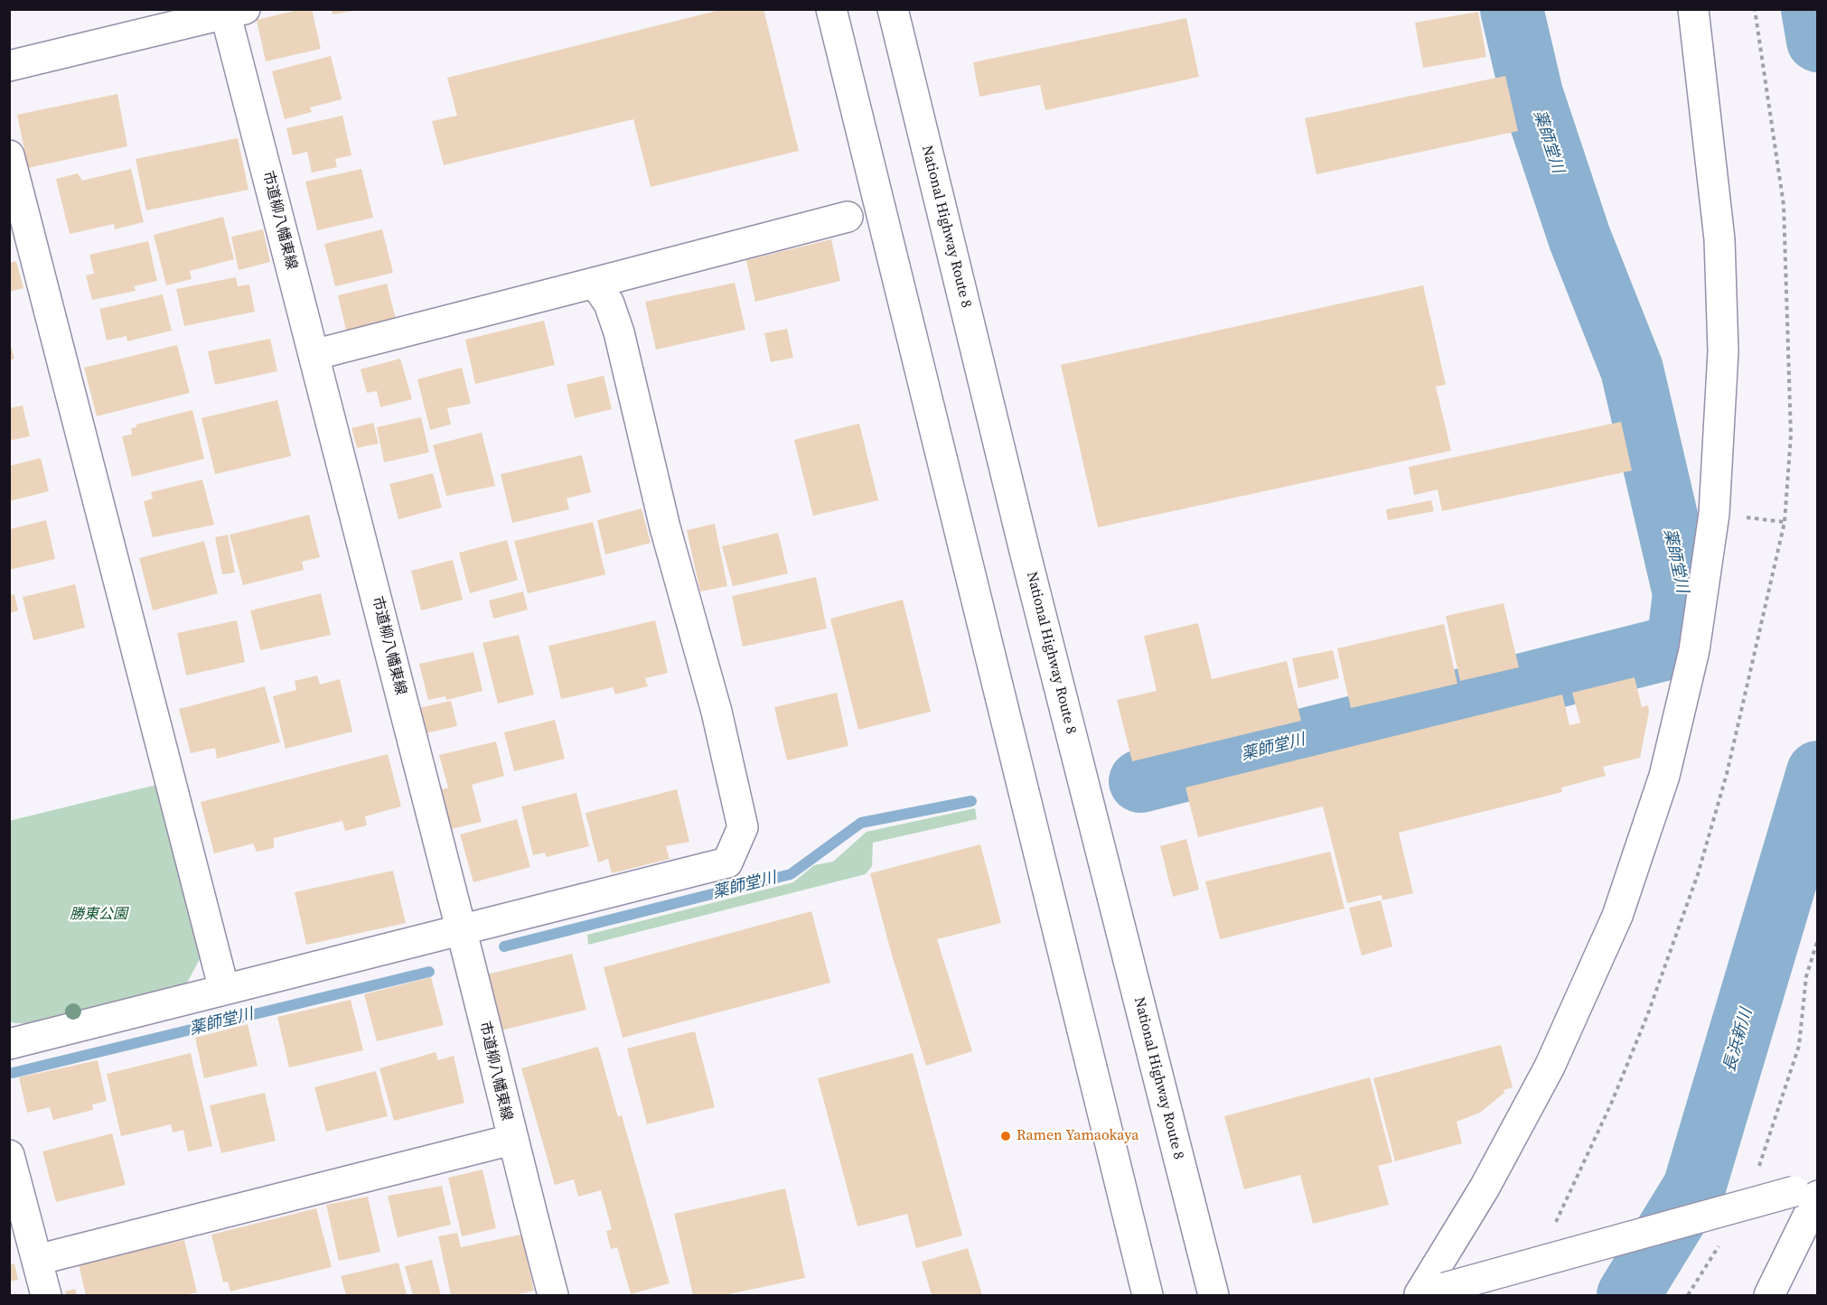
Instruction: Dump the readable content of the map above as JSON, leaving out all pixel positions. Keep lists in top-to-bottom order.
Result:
{
  "streets": {
    "main road": ["市道柳八幡東線", "National Highway Route 8"]
  },
  "water": ["薬師堂川", "長浜新川"],
  "parks": ["勝東公園"],
  "places": ["Ramen Yamaokaya"]
}
